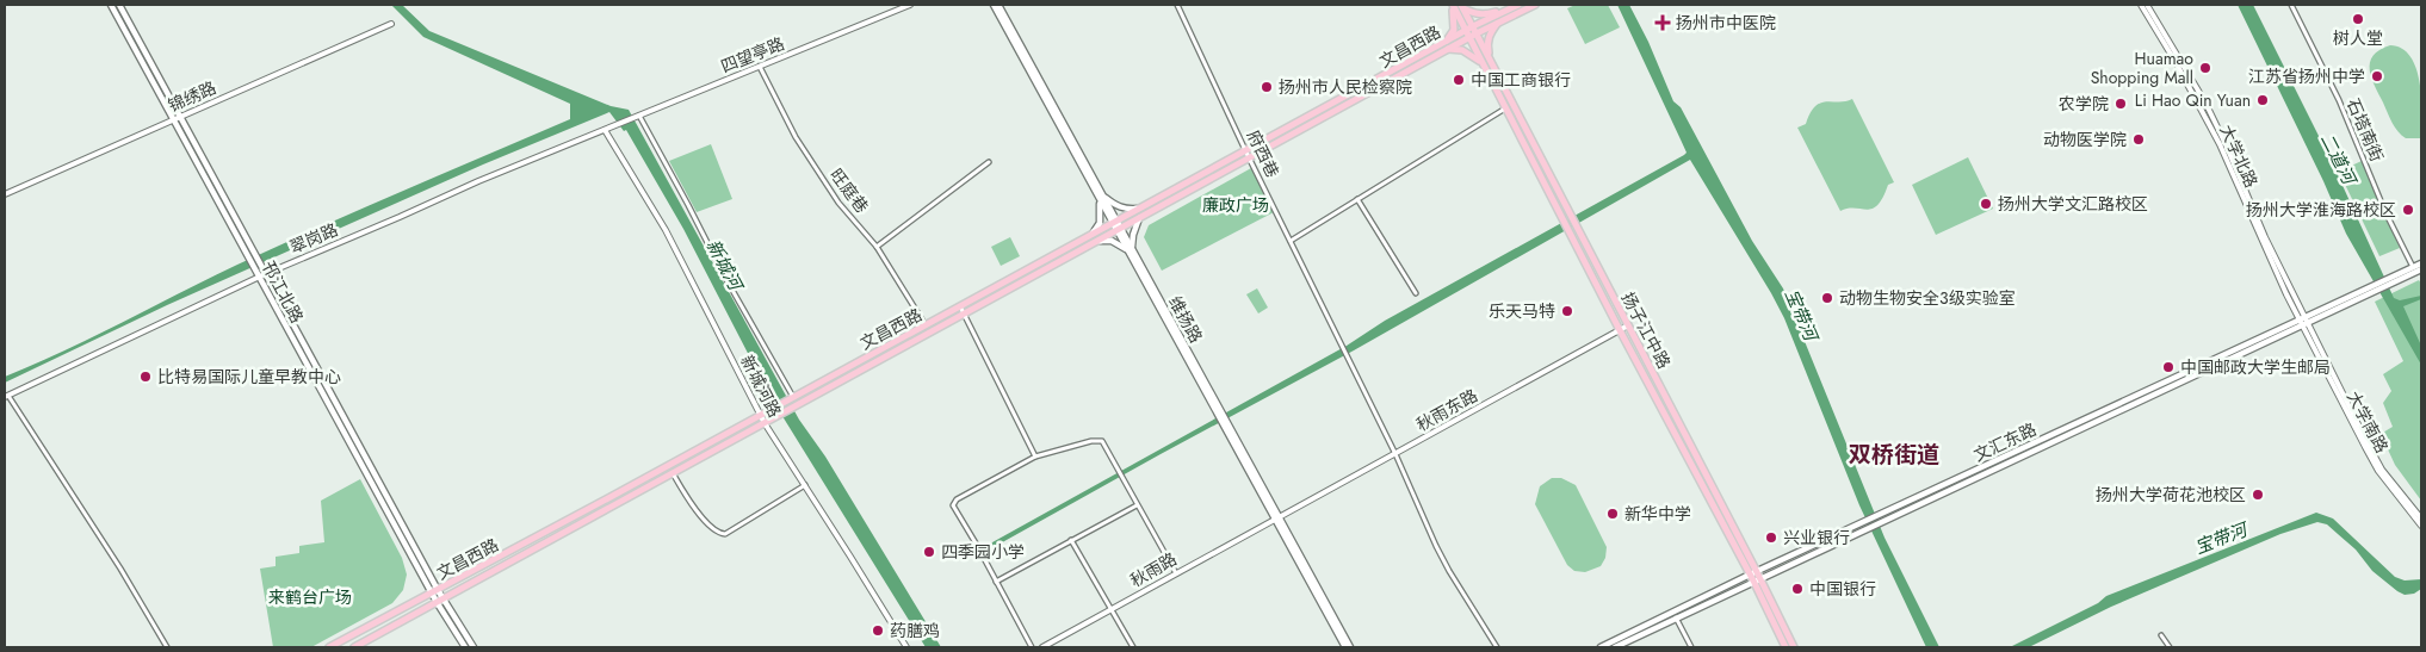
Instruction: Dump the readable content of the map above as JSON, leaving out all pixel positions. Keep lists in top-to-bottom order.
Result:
{
  "streets": {
    "main road": [
      "文昌西路",
      "邗江北路",
      "维扬路",
      "扬子江中路",
      "文汇东路"
    ],
    "street": [
      "四望亭路",
      "锦绣路",
      "石塔南街",
      "府西巷",
      "大学北路",
      "旺庭巷",
      "翠岗路",
      "新城河路",
      "秋雨东路",
      "大学南路",
      "秋雨路"
    ]
  },
  "crossings": [
    ["文昌西路", "府西巷"],
    ["文昌西路", "旺庭巷"],
    ["文昌西路", "邗江北路"],
    ["文昌西路", "维扬路"],
    ["文昌西路", "扬子江中路"],
    ["文昌西路", "新城河路"],
    ["四望亭路", "旺庭巷"],
    ["四望亭路", "翠岗路"],
    ["四望亭路", "新城河路"],
    ["锦绣路", "邗江北路"],
    ["石塔南街", "文汇东路"],
    ["府西巷", "秋雨东路"],
    ["大学北路", "大学南路"],
    ["大学北路", "文汇东路"],
    ["翠岗路", "邗江北路"],
    ["翠岗路", "新城河路"],
    ["维扬路", "秋雨东路"],
    ["维扬路", "秋雨路"],
    ["扬子江中路", "秋雨东路"],
    ["扬子江中路", "文汇东路"],
    ["秋雨东路", "秋雨路"],
    ["大学南路", "文汇东路"]
  ],
  "districts": ["双桥街道"],
  "water": ["二道河", "新城河", "宝带河"],
  "parks": ["廉政广场", "来鹤台广场"],
  "places": {
    "other": [
      "树人堂",
      "Huamao Shopping Mall",
      "江苏省扬州中学",
      "中国工商银行",
      "扬州市人民检察院",
      "Li Hao Qin Yuan",
      "农学院",
      "动物医学院",
      "扬州大学文汇路校区",
      "扬州大学淮海路校区",
      "动物生物安全3级实验室",
      "乐天马特",
      "中国邮政大学生邮局",
      "比特易国际儿童早教中心",
      "扬州大学荷花池校区",
      "新华中学",
      "兴业银行",
      "四季园小学",
      "中国银行",
      "药膳鸡"
    ],
    "health": ["扬州市中医院"]
  }
}
